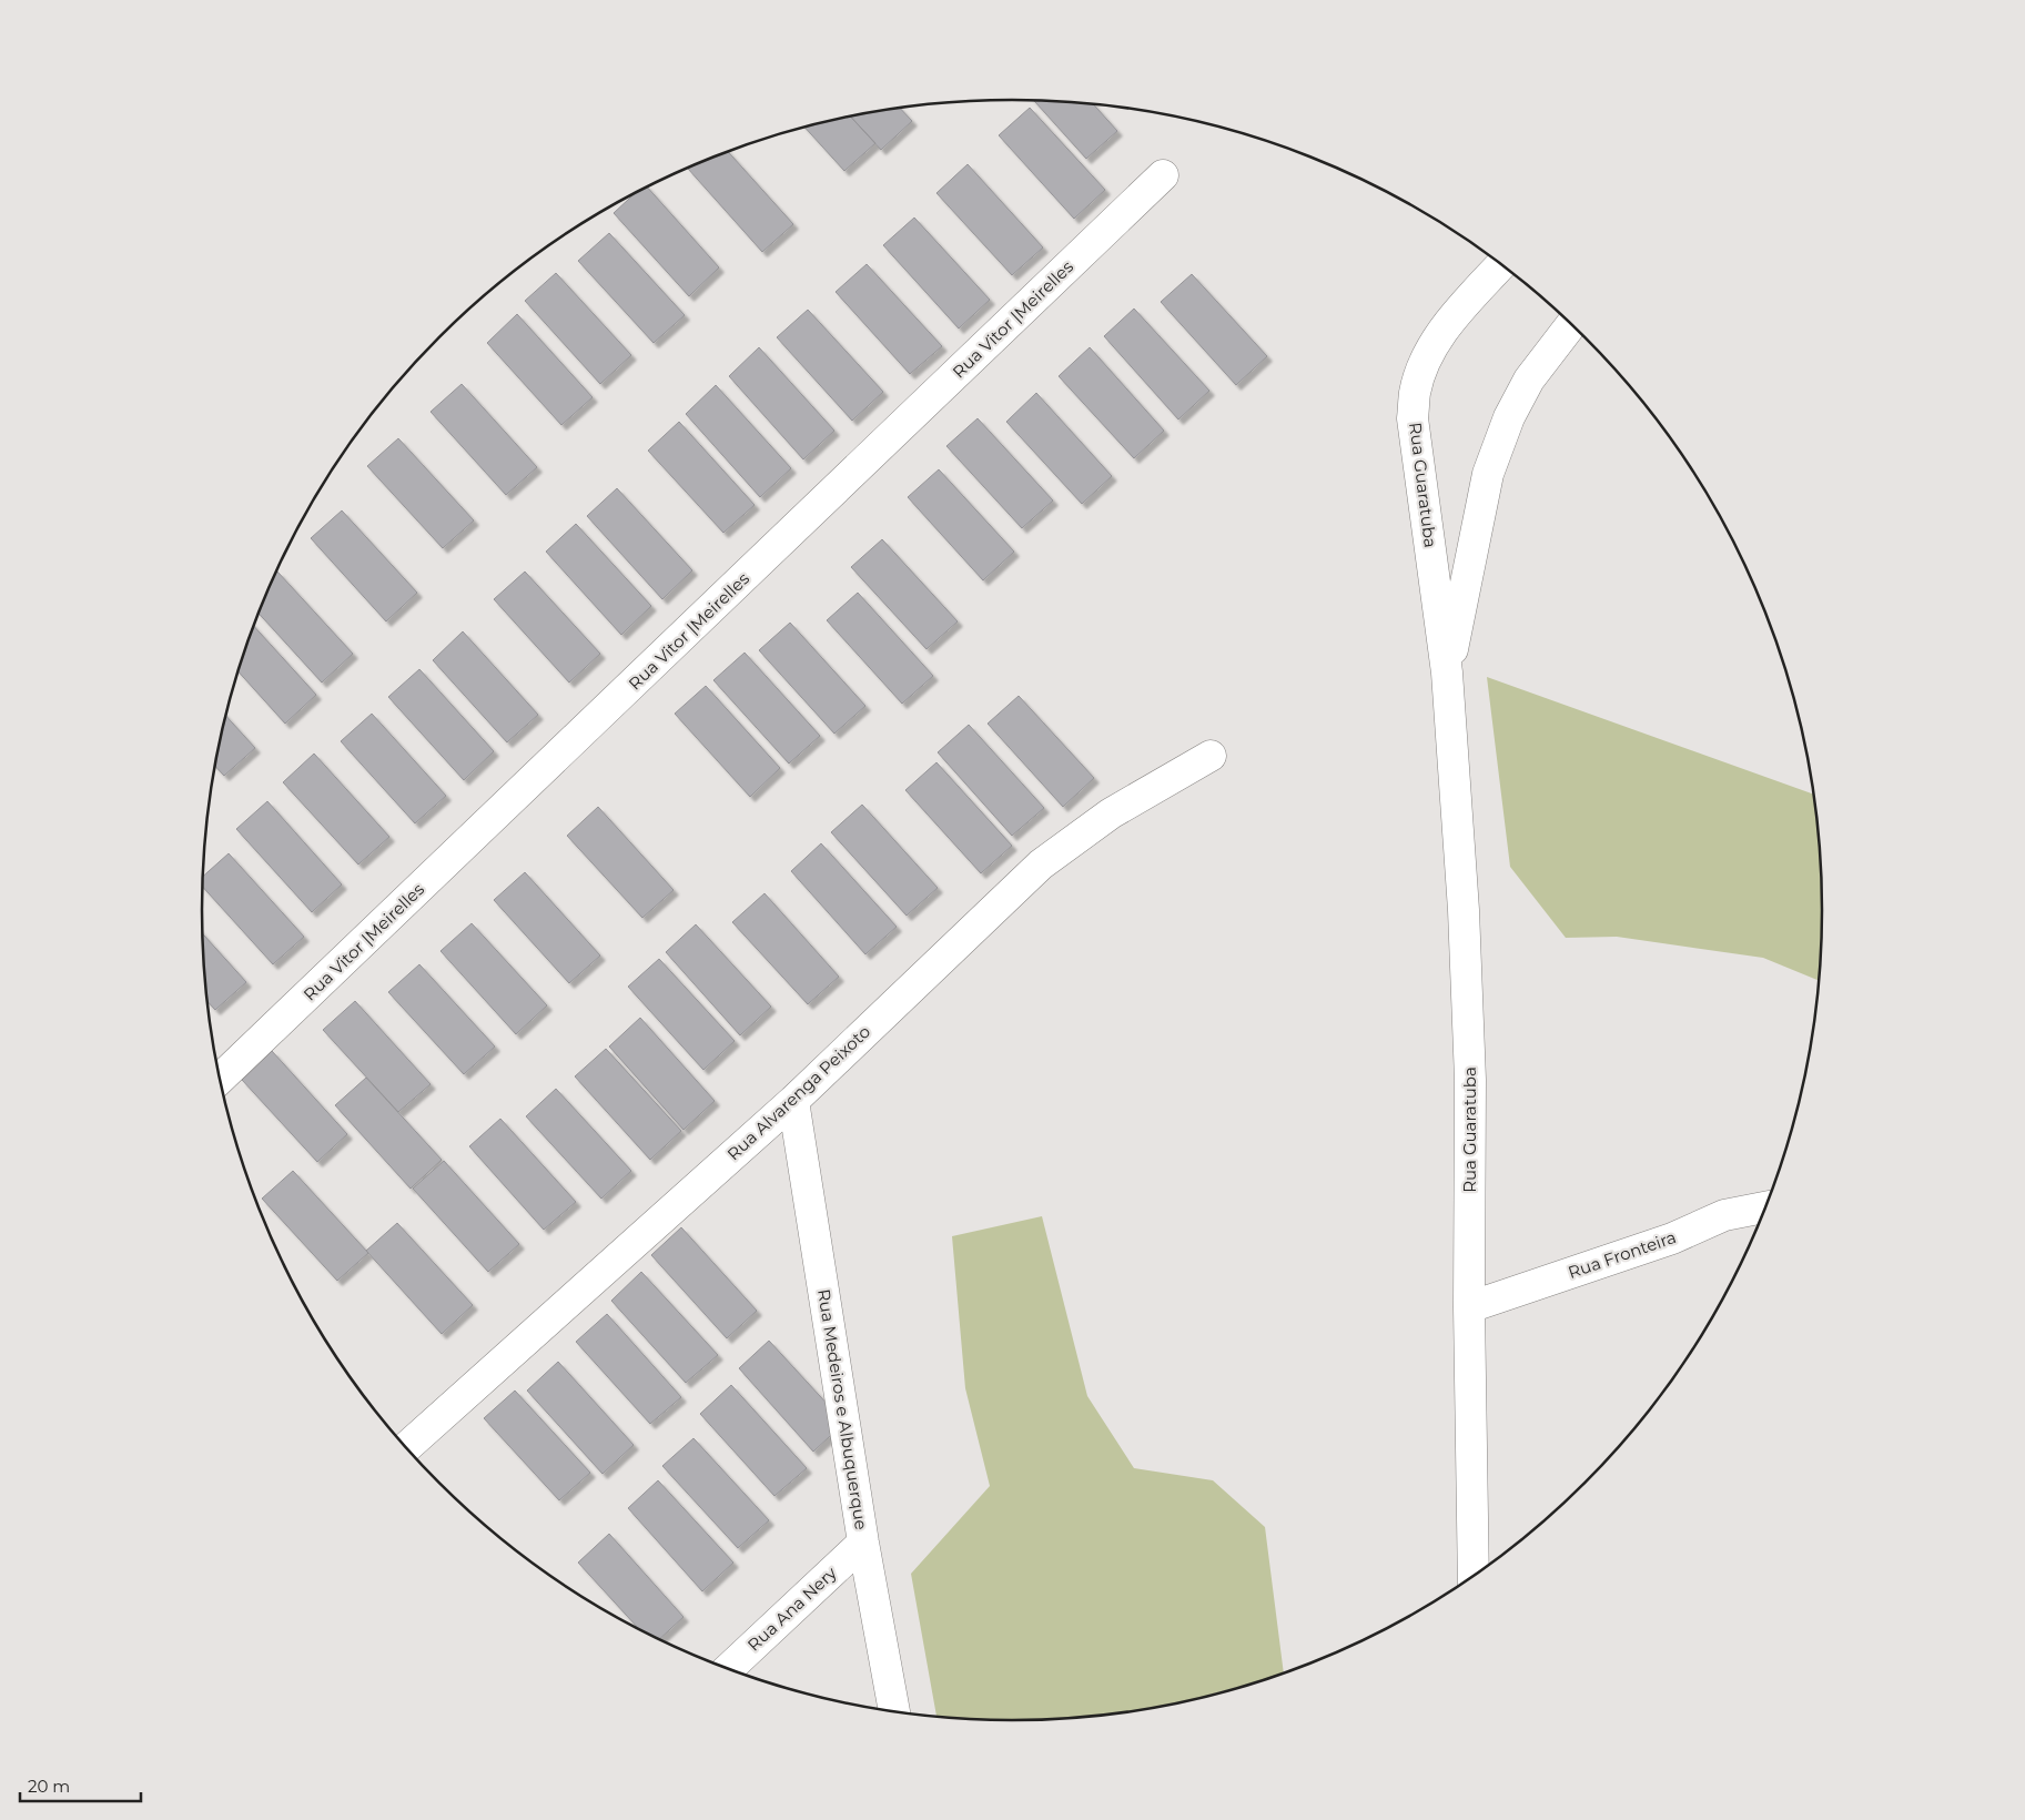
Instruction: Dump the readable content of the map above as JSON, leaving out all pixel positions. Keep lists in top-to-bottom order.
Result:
{
  "streets": {
    "street": [
      "Rua Vitor |Meirelles",
      "Rua Guaratuba",
      "Rua Alvarenga Peixoto",
      "Rua Fronteira",
      "Rua Medeiros e Albuquerque",
      "Rua Ana Nery"
    ]
  },
  "crossings": [
    ["Rua Guaratuba", "Rua Fronteira"],
    ["Rua Alvarenga Peixoto", "Rua Medeiros e Albuquerque"],
    ["Rua Medeiros e Albuquerque", "Rua Ana Nery"]
  ],
  "scale_bar": "20 m"
}
